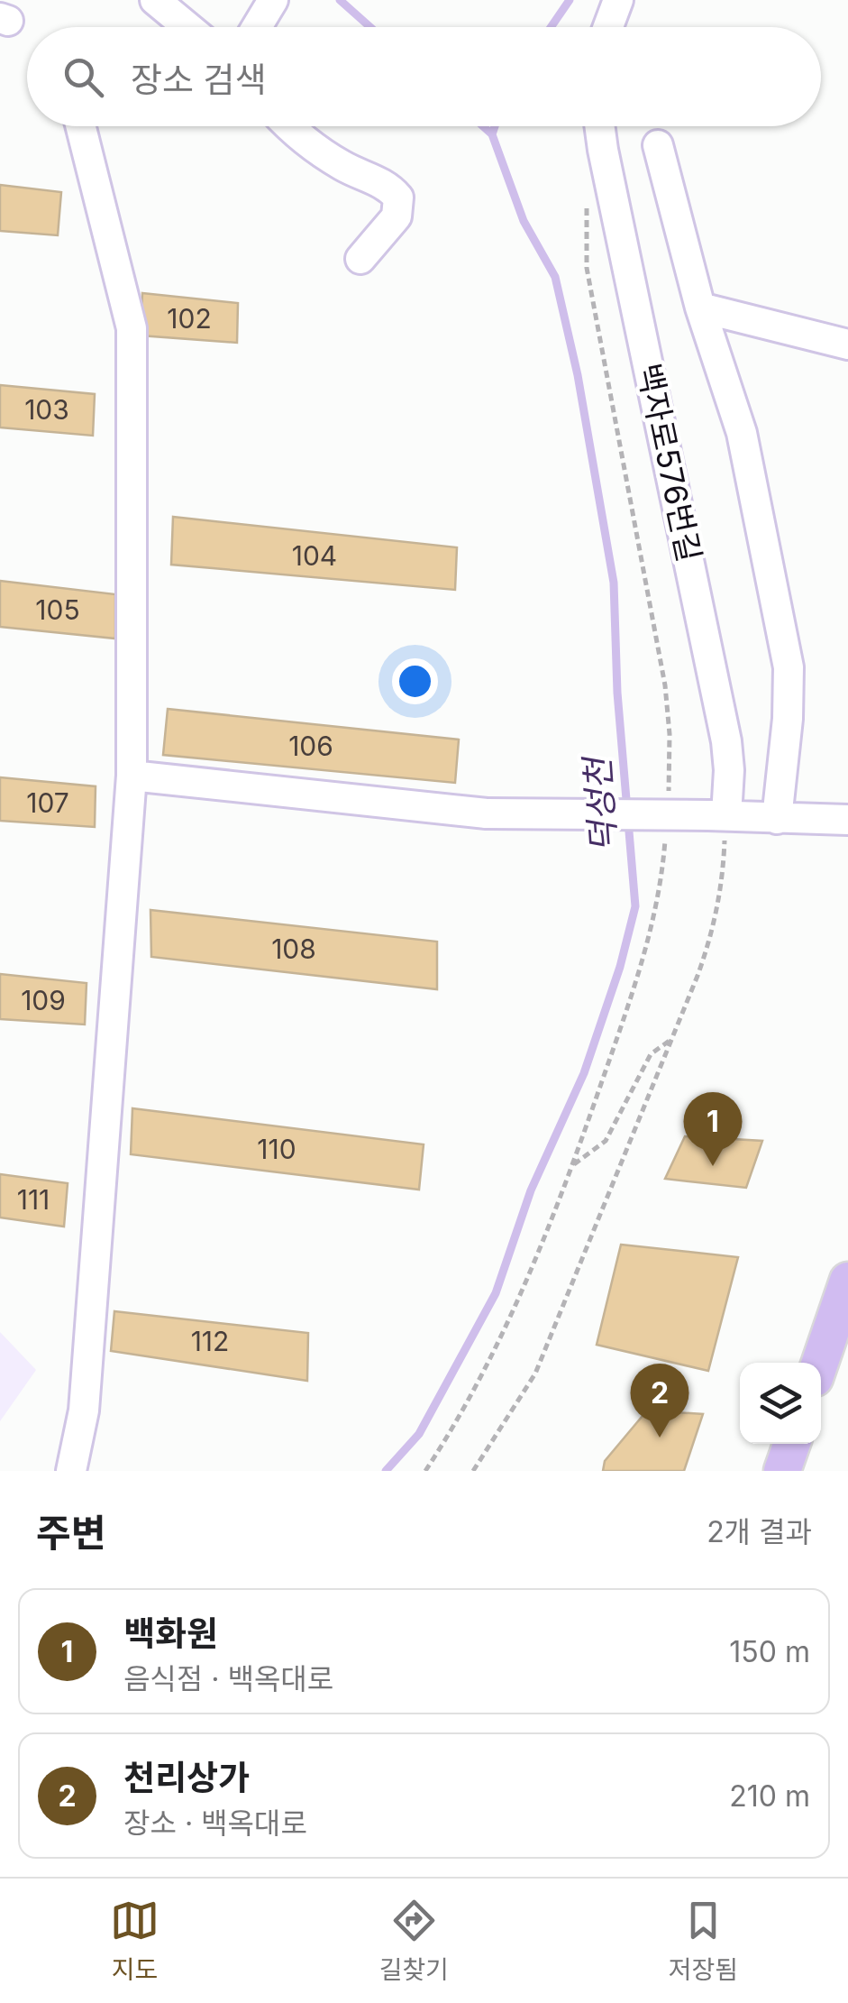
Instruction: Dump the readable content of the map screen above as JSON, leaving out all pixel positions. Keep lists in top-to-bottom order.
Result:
{
  "streets": {
    "street": ["백자로576번길"]
  },
  "water": ["덕성천"],
  "house_numbers": [
    "102",
    "103",
    "104",
    "105",
    "106",
    "107",
    "108",
    "109",
    "110",
    "111",
    "112"
  ],
  "page": {
    "search": "장소 검색",
    "pins": ["1", "2"],
    "heading": ["주변", "2개 결과"],
    "list": [
      {
        "mark": "1",
        "name": "백화원",
        "note": "음식점 · 백옥대로",
        "value": "150 m"
      },
      {
        "mark": "2",
        "name": "천리상가",
        "note": "장소 · 백옥대로",
        "value": "210 m"
      }
    ],
    "nav": ["지도", "길찾기", "저장됨"]
  }
}
